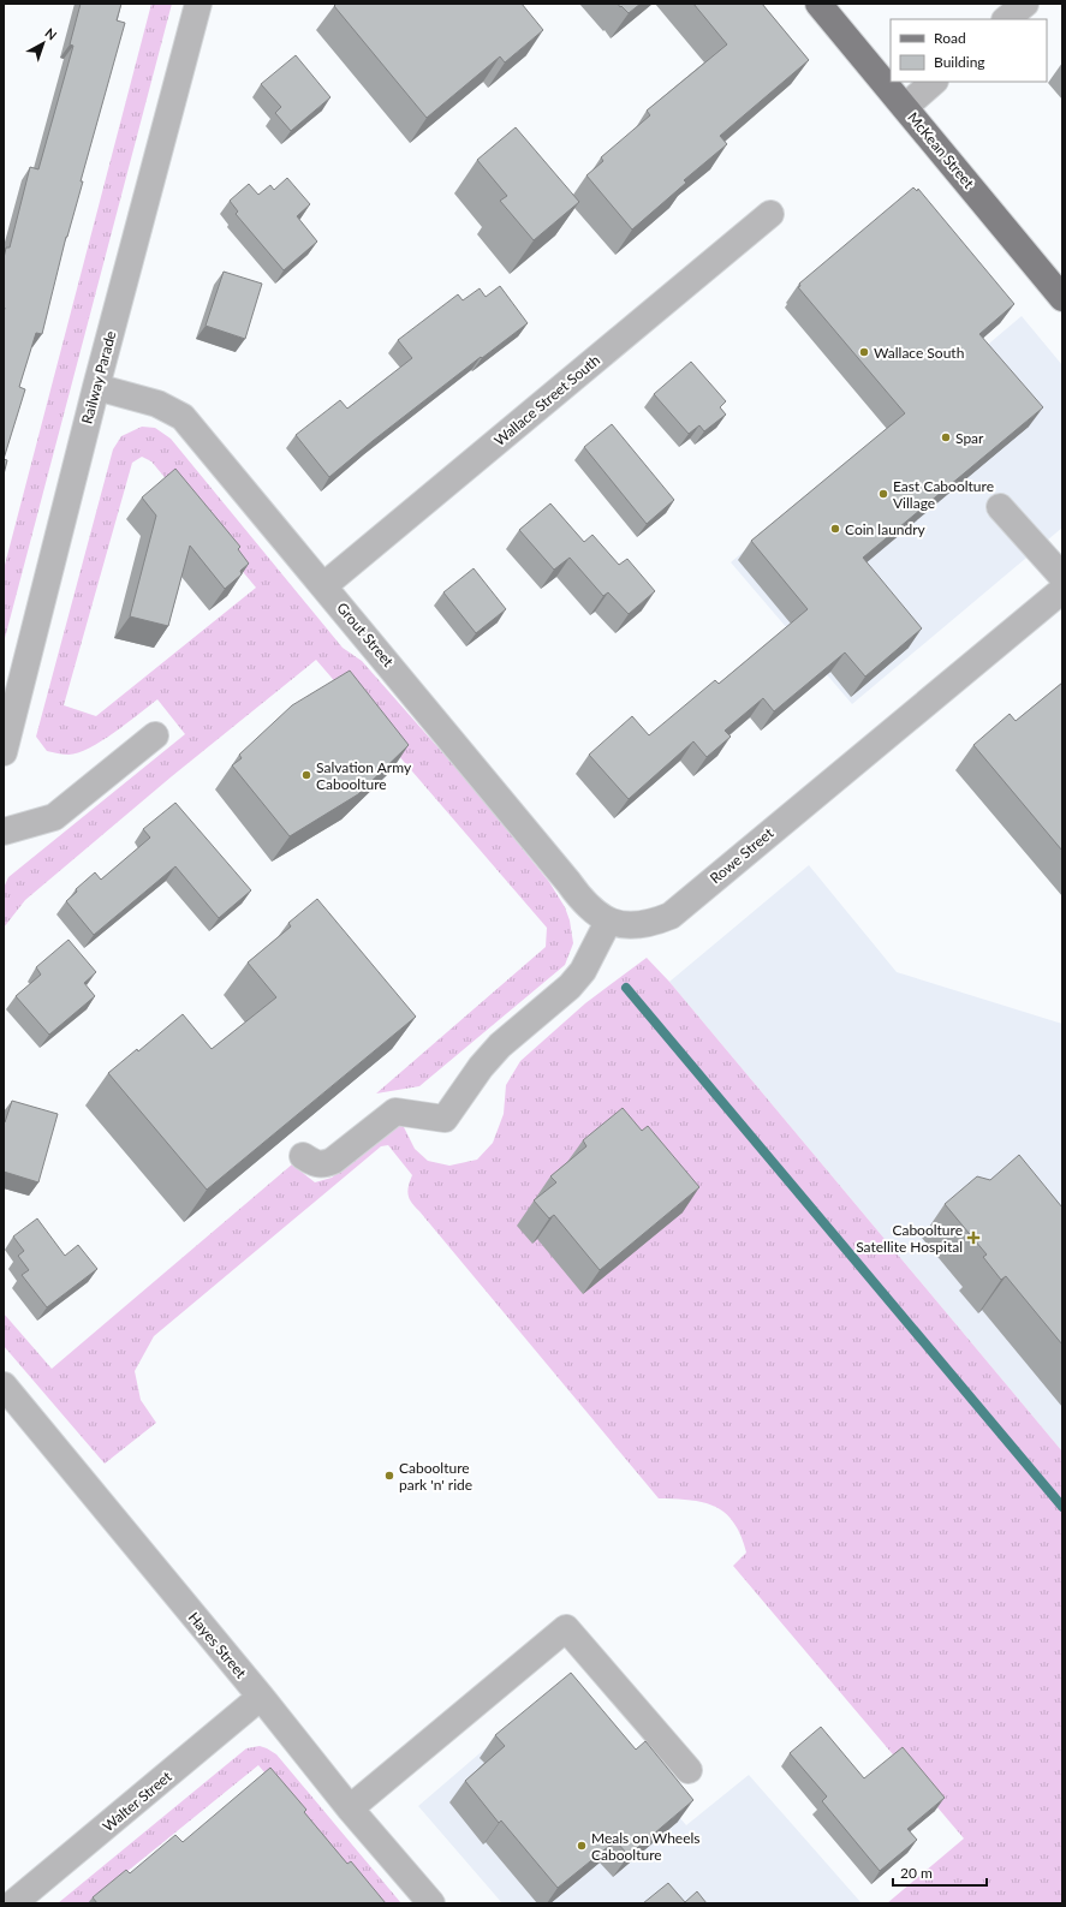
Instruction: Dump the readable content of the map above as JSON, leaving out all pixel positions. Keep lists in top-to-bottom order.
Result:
{
  "streets": {
    "main road": ["McKean Street"],
    "street": [
      "Railway Parade",
      "Wallace Street South",
      "Grout Street",
      "Rowe Street",
      "Hayes Street",
      "Walter Street"
    ]
  },
  "crossings": [
    ["Railway Parade", "Grout Street"],
    ["Wallace Street South", "Grout Street"],
    ["Grout Street", "Rowe Street"],
    ["Hayes Street", "Walter Street"]
  ],
  "places": {
    "other": [
      "Wallace South",
      "Spar",
      "East Caboolture Village",
      "Coin laundry",
      "Salvation Army Caboolture",
      "Caboolture park 'n' ride",
      "Meals on Wheels Caboolture"
    ],
    "health": ["Caboolture Satellite Hospital"]
  },
  "legend": ["Road", "Building"],
  "scale_bar": "20 m",
  "north": "top right"
}
